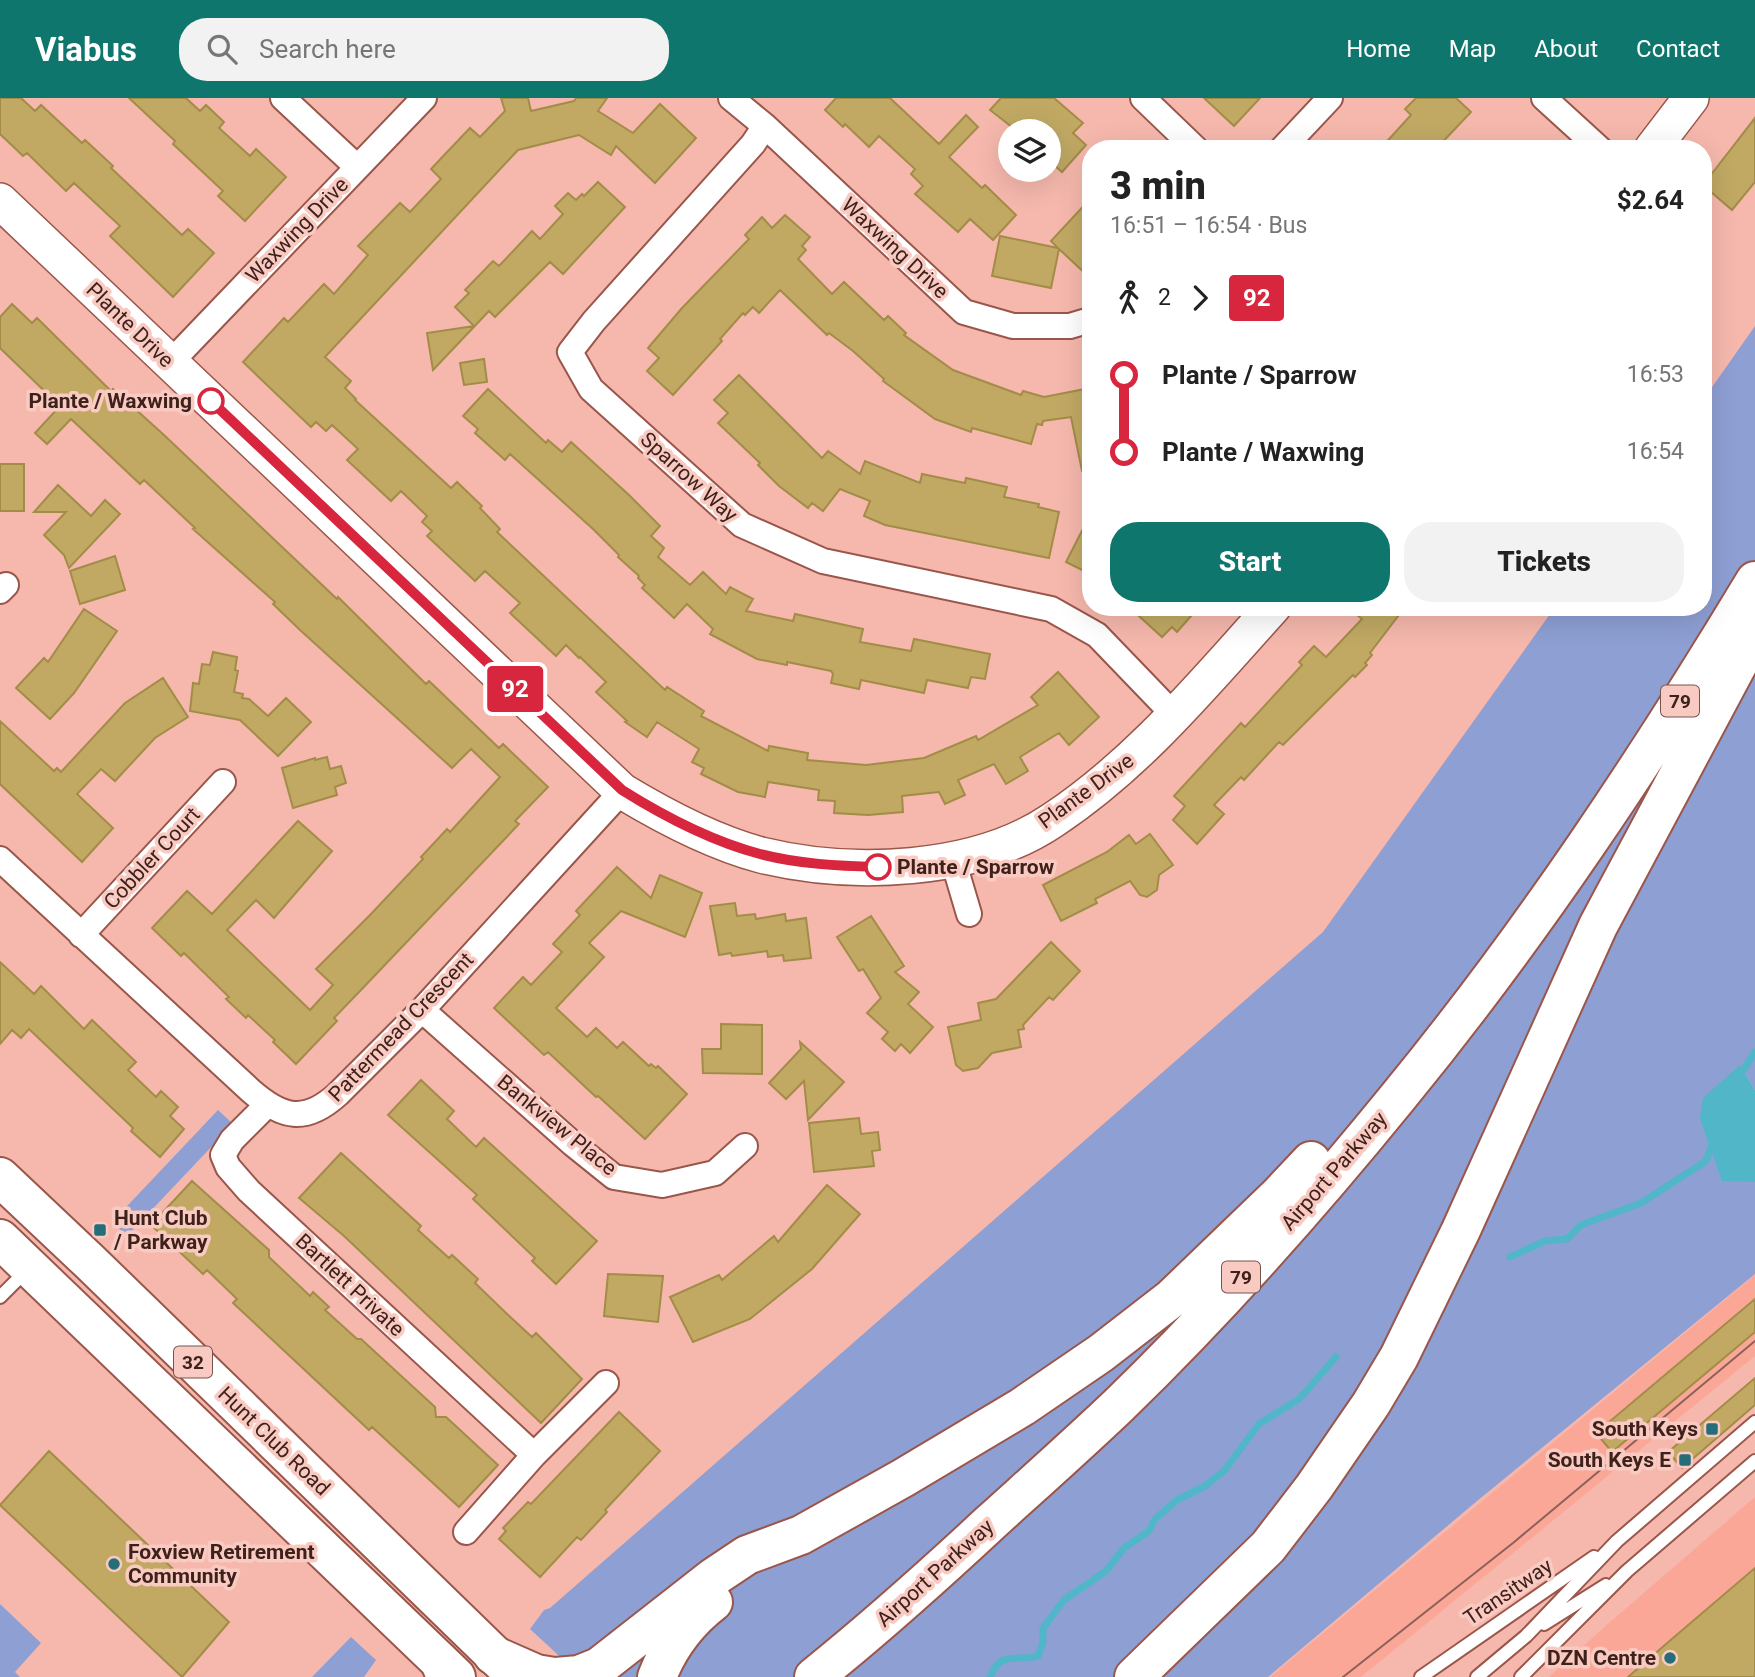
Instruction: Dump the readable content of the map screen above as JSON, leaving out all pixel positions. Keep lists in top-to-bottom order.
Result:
{
  "streets": {
    "main road": [
      "79",
      "Airport Parkway",
      "32",
      "Hunt Club Road"
    ],
    "street": [
      "Waxwing Drive",
      "Plante Drive",
      "Sparrow Way",
      "Cobbler Court",
      "Pattermead Crescent",
      "Bankview Place",
      "Bartlett Private"
    ],
    "lane": ["Transitway"]
  },
  "crossings": [
    ["Waxwing Drive", "Plante Drive"],
    ["Waxwing Drive", "Sparrow Way"],
    ["Plante Drive", "Sparrow Way"],
    ["Plante Drive", "Pattermead Crescent"],
    ["Cobbler Court", "Pattermead Crescent"],
    ["Pattermead Crescent", "Bankview Place"],
    ["Pattermead Crescent", "Bartlett Private"]
  ],
  "places": {
    "other": [
      "Plante / Waxwing",
      "Plante / Sparrow",
      "Foxview Retirement Community",
      "DZN Centre"
    ],
    "transit": ["Hunt Club / Parkway", "South Keys", "South Keys E"]
  },
  "lines": ["bus line 92"],
  "page": {
    "header": "Viabus",
    "search": "Search here",
    "nav": [
      "Home",
      "Map",
      "About",
      "Contact"
    ],
    "on_map": "92",
    "heading": ["3 min", "16:51 – 16:54 · Bus", "$2.64"],
    "legs": ["2", "92"],
    "list": [
      {
        "name": "Plante / Sparrow",
        "value": "16:53"
      },
      {
        "name": "Plante / Waxwing",
        "value": "16:54"
      }
    ],
    "buttons": ["Start", "Tickets"]
  }
}
